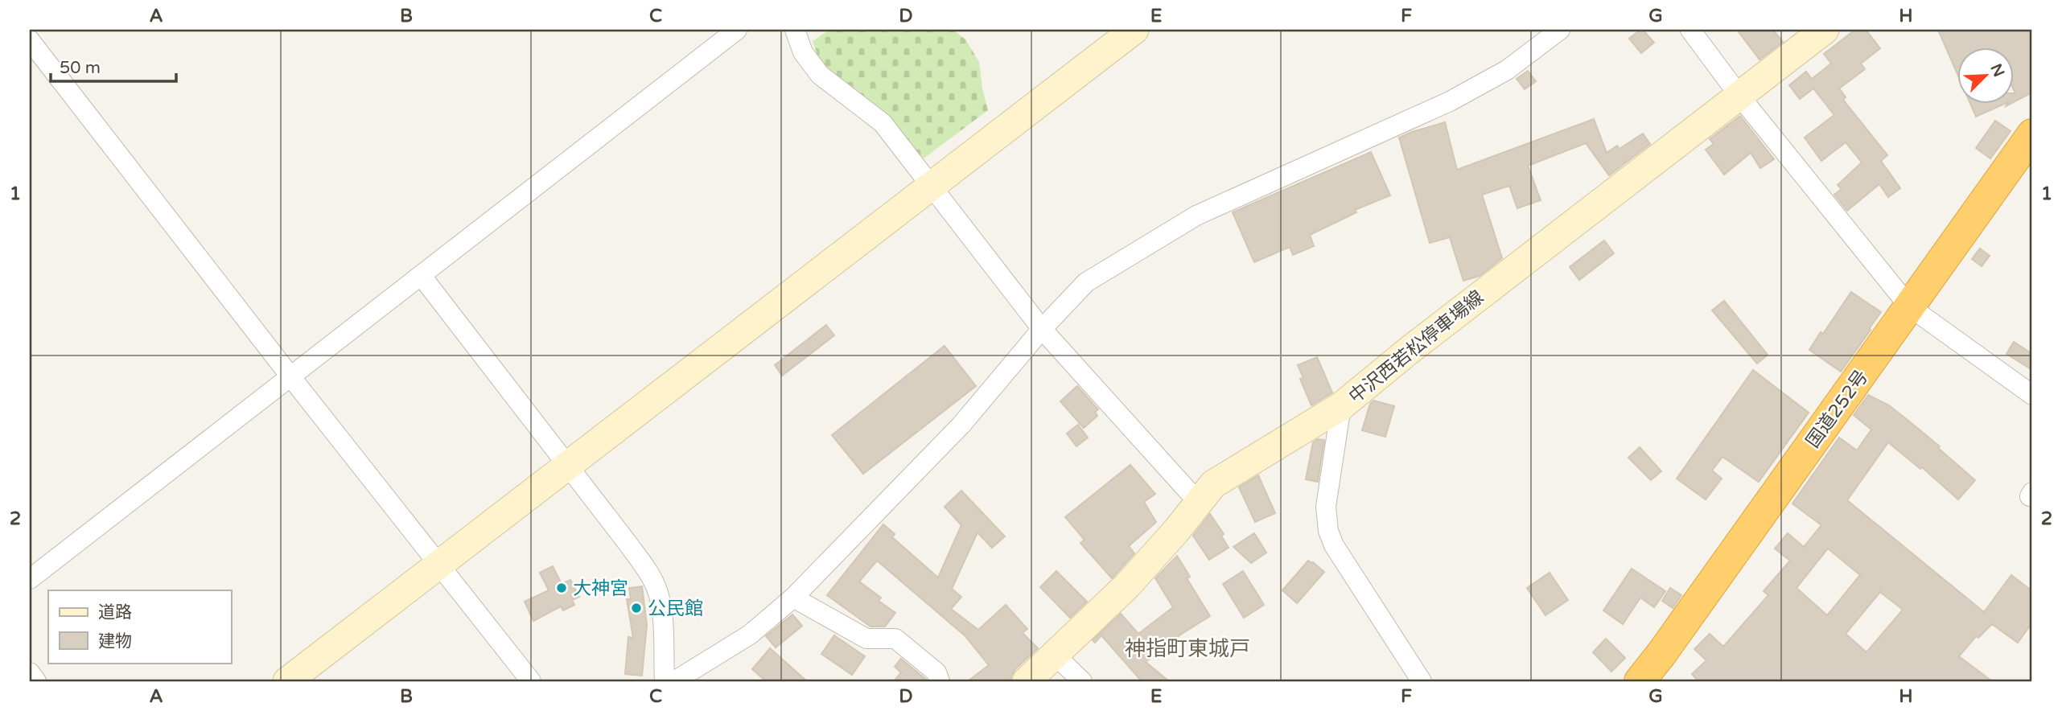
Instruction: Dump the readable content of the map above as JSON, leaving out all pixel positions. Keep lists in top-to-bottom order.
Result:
{
  "streets": {
    "highway": ["国道252号"],
    "street": ["中沢西若松停車場線"]
  },
  "districts": ["神指町東城戸"],
  "places": ["大神宮", "公民館"],
  "legend": ["道路", "建物"],
  "scale_bar": "50 m",
  "north": "top right",
  "grid": {
    "columns": [
      "A",
      "B",
      "C",
      "D",
      "E",
      "F",
      "G",
      "H"
    ],
    "rows": ["1", "2"]
  }
}
